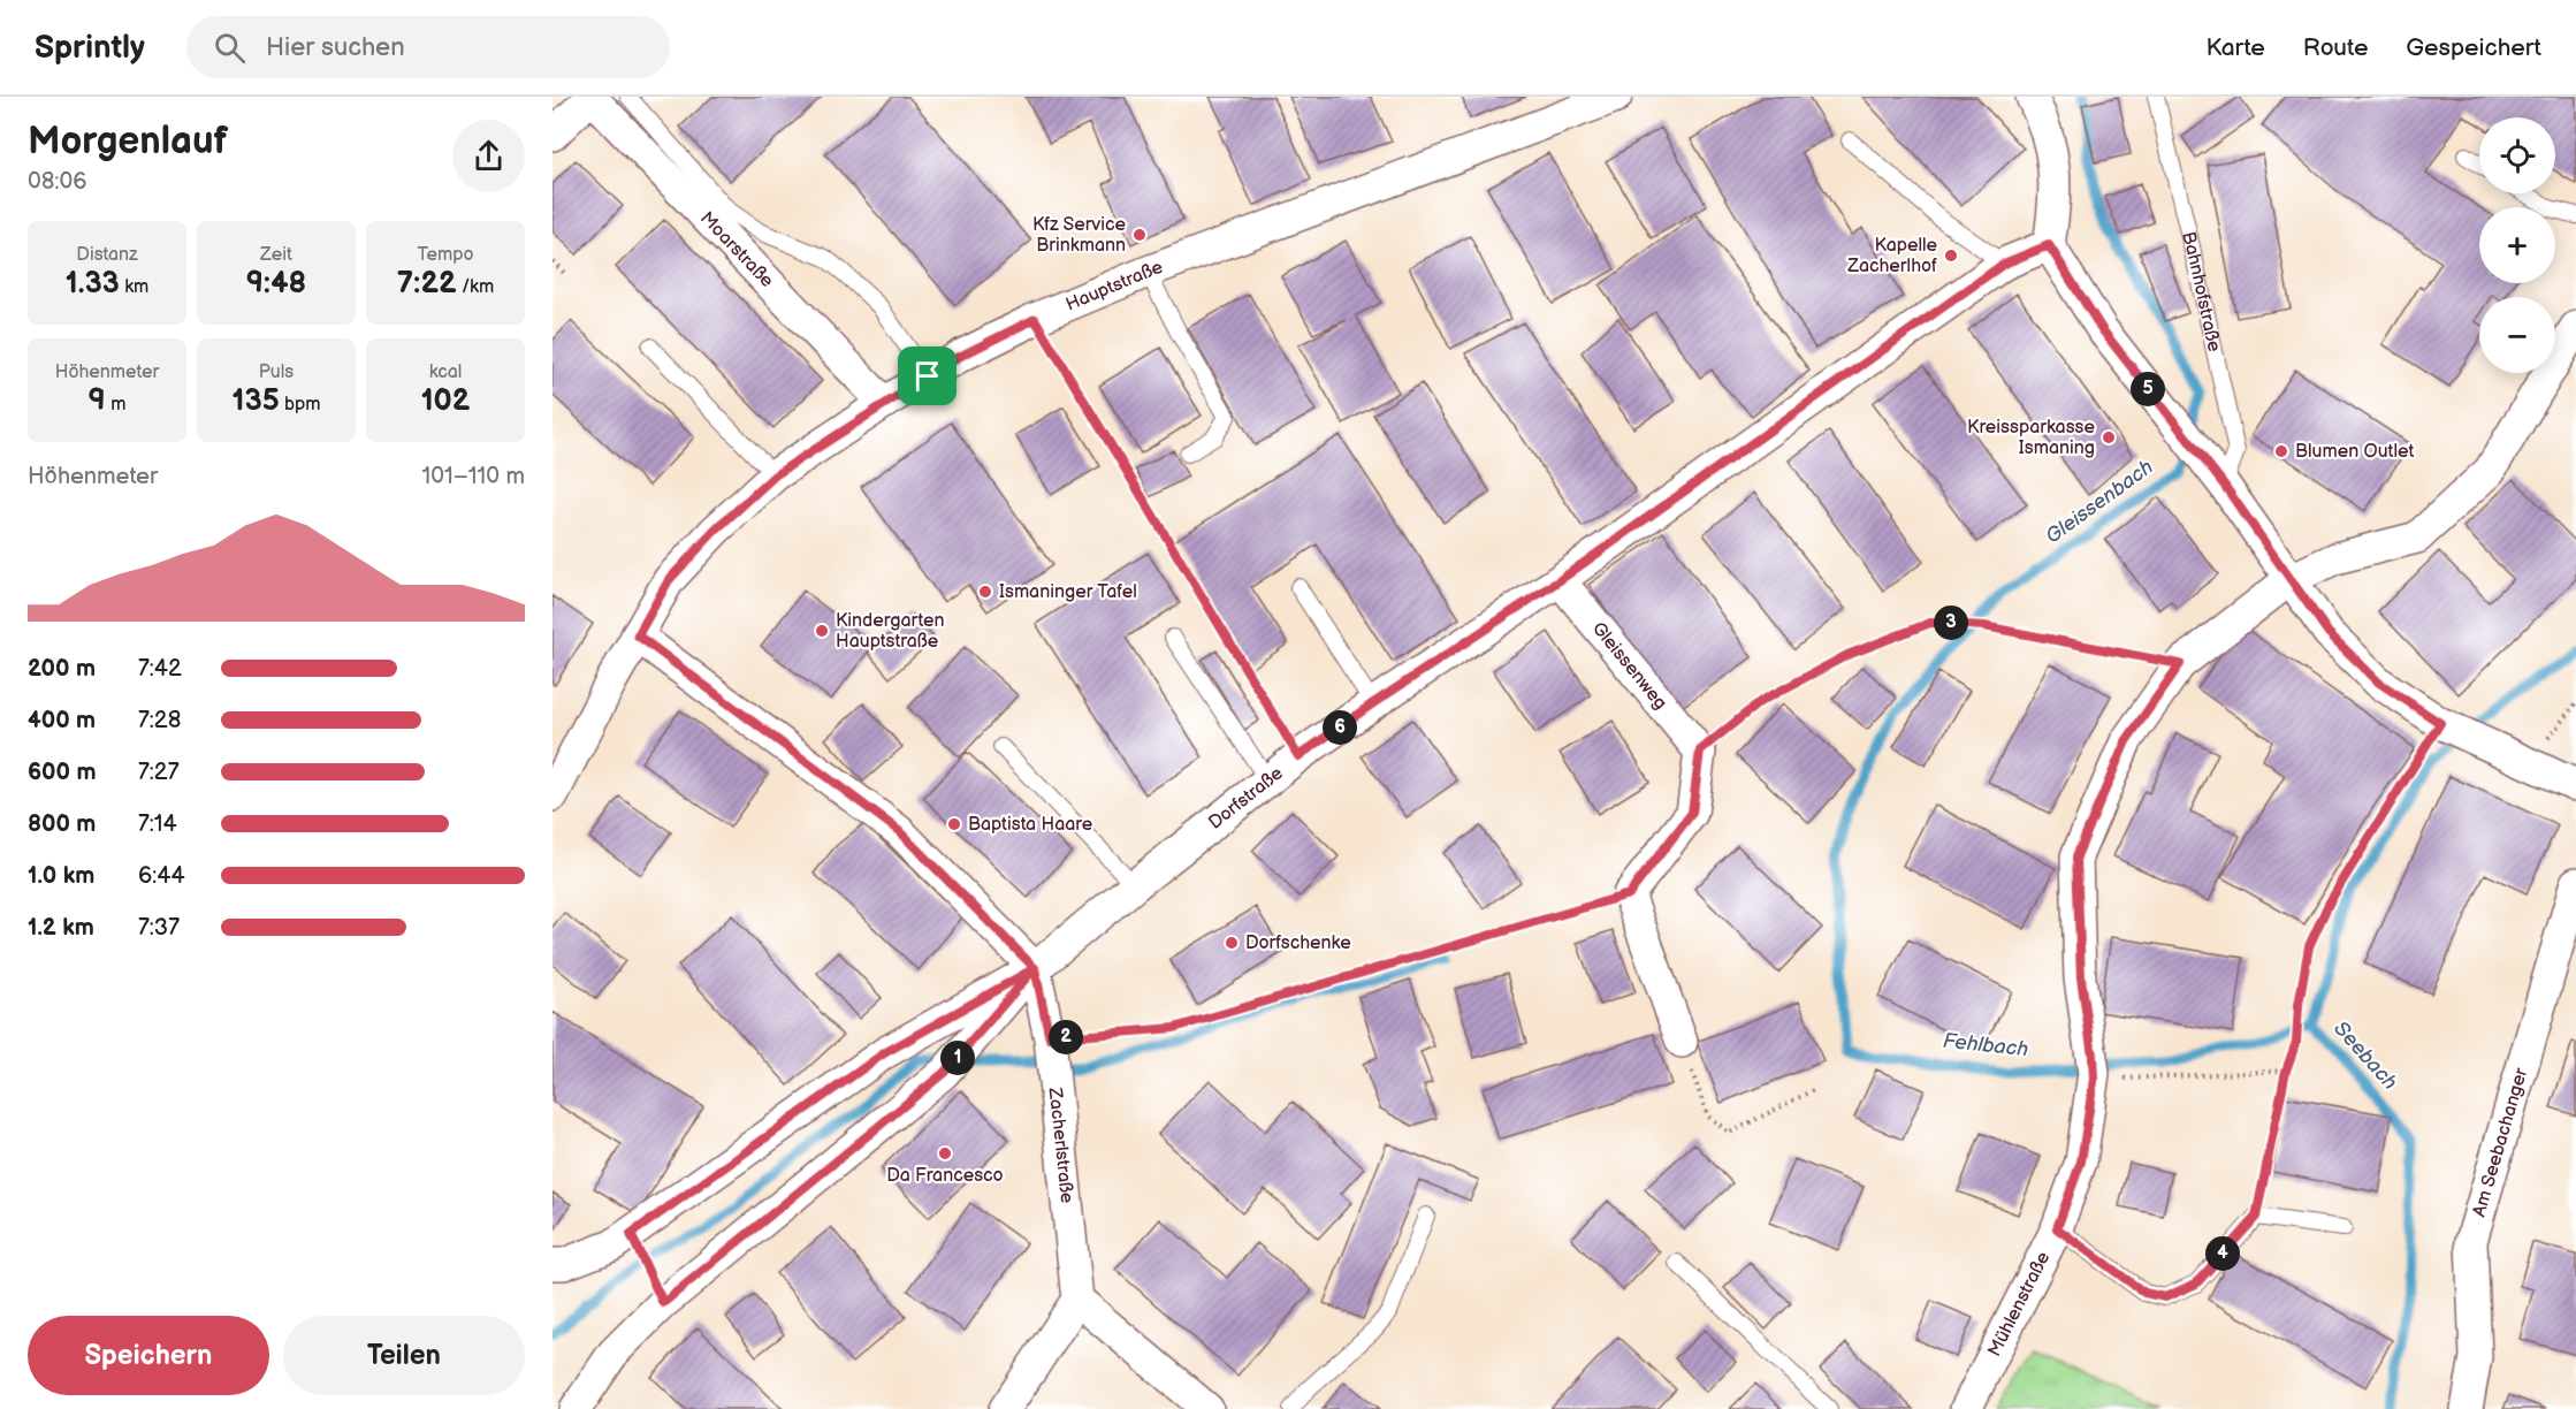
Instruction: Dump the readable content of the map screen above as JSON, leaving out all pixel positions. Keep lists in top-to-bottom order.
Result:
{
  "streets": {
    "street": [
      "Moarstraße",
      "Hauptstraße",
      "Gleissenweg",
      "Dorfstraße",
      "Am Seebachanger",
      "Zacherlstraße",
      "Mühlenstraße"
    ],
    "lane": ["Bahnhofstraße"]
  },
  "crossings": [
    ["Moarstraße", "Hauptstraße"],
    ["Gleissenweg", "Dorfstraße"],
    ["Dorfstraße", "Zacherlstraße"]
  ],
  "water": ["Gleissenbach", "Fehlbach", "Seebach"],
  "places": [
    "Kfz Service Brinkmann",
    "Kapelle Zacherlhof",
    "Kreissparkasse Ismaning",
    "Blumen Outlet",
    "Ismaninger Tafel",
    "Kindergarten Hauptstraße",
    "Baptista Haare",
    "Dorfschenke",
    "Da Francesco"
  ],
  "page": {
    "header": "Sprintly",
    "search": "Hier suchen",
    "nav": ["Karte", "Route", "Gespeichert"],
    "heading": ["Morgenlauf", "08:06"],
    "map_buttons": ["+", "−"],
    "stats": [
      ["Distanz", "1.33 km"],
      ["Zeit", "9:48"],
      ["Tempo", "7:22 /km"],
      ["Höhenmeter", "9 m"],
      ["Puls", "135 bpm"],
      ["kcal", "102"]
    ],
    "pins": [
      "5",
      "3",
      "6",
      "2",
      "1",
      "4"
    ],
    "chart": ["Höhenmeter", "101–110 m"],
    "list": [
      {
        "name": "200 m",
        "note": "7:42"
      },
      {
        "name": "400 m",
        "note": "7:28"
      },
      {
        "name": "600 m",
        "note": "7:27"
      },
      {
        "name": "800 m",
        "note": "7:14"
      },
      {
        "name": "1.0 km",
        "note": "6:44"
      },
      {
        "name": "1.2 km",
        "note": "7:37"
      }
    ],
    "buttons": ["Speichern", "Teilen"]
  }
}
